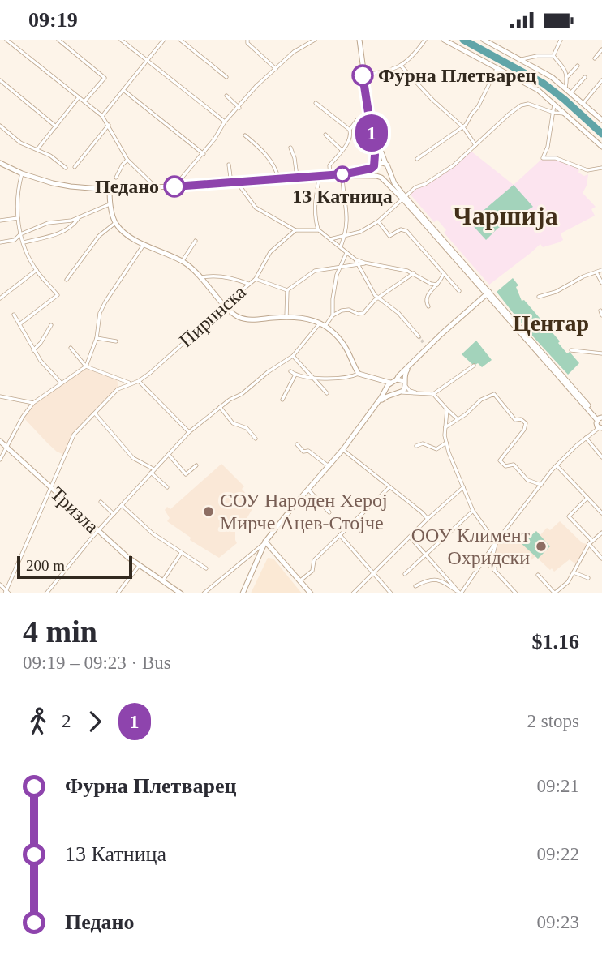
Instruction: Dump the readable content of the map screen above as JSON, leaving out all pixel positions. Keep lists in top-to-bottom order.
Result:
{
  "streets": {
    "street": ["Пиринска", "Тризла"]
  },
  "districts": ["Чаршија", "Центар"],
  "places": [
    "Фурна Плетварец",
    "13 Катница",
    "Педано",
    "СОУ Народен Херој Мирче Ацев-Стојче",
    "ООУ Климент Охридски"
  ],
  "lines": ["bus line 1"],
  "scale_bar": "200 m",
  "page": {
    "status": "09:19",
    "on_map": "1",
    "scale": "200 m",
    "heading": ["4 min", "09:19 – 09:23 · Bus", "$1.16"],
    "legs": ["2", "1", "2 stops"],
    "list": [
      {
        "name": "Фурна Плетварец",
        "value": "09:21"
      },
      {
        "name": "13 Катница",
        "value": "09:22"
      },
      {
        "name": "Педано",
        "value": "09:23"
      }
    ]
  }
}
